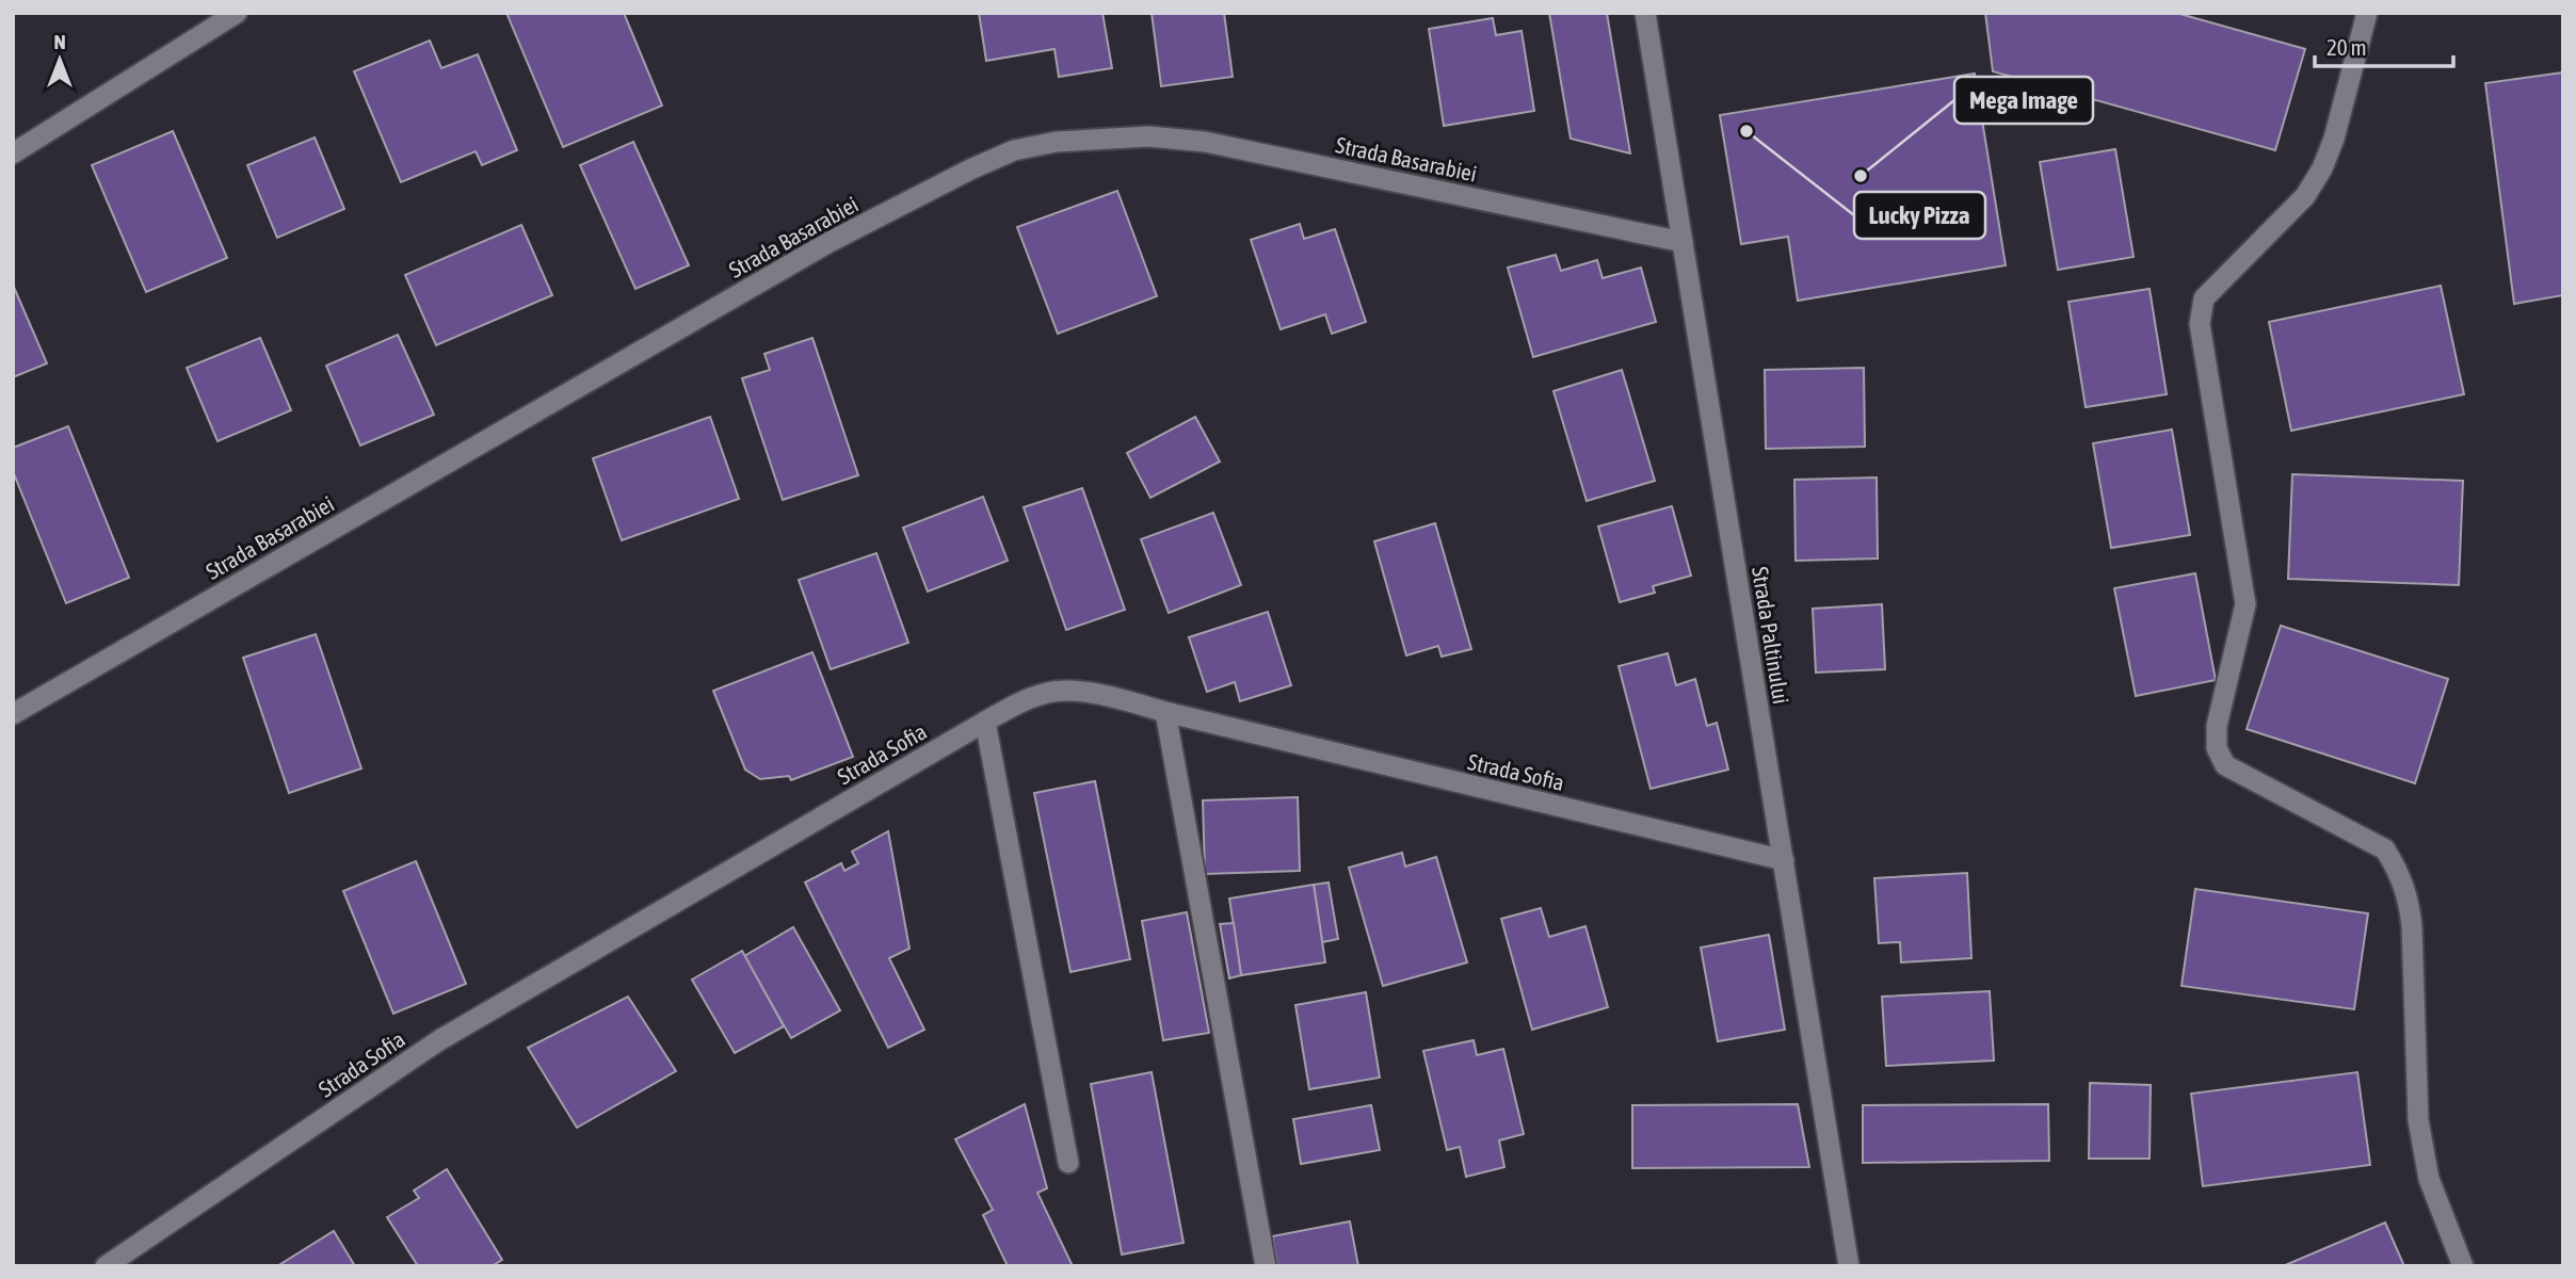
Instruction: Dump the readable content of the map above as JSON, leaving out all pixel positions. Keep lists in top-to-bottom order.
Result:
{
  "streets": {
    "street": ["Strada Basarabiei", "Strada Paltinului", "Strada Sofia"]
  },
  "crossings": [
    ["Strada Basarabiei", "Strada Paltinului"],
    ["Strada Paltinului", "Strada Sofia"]
  ],
  "places": ["Lucky Pizza", "Mega Image"],
  "scale_bar": "20 m",
  "north": "top"
}
